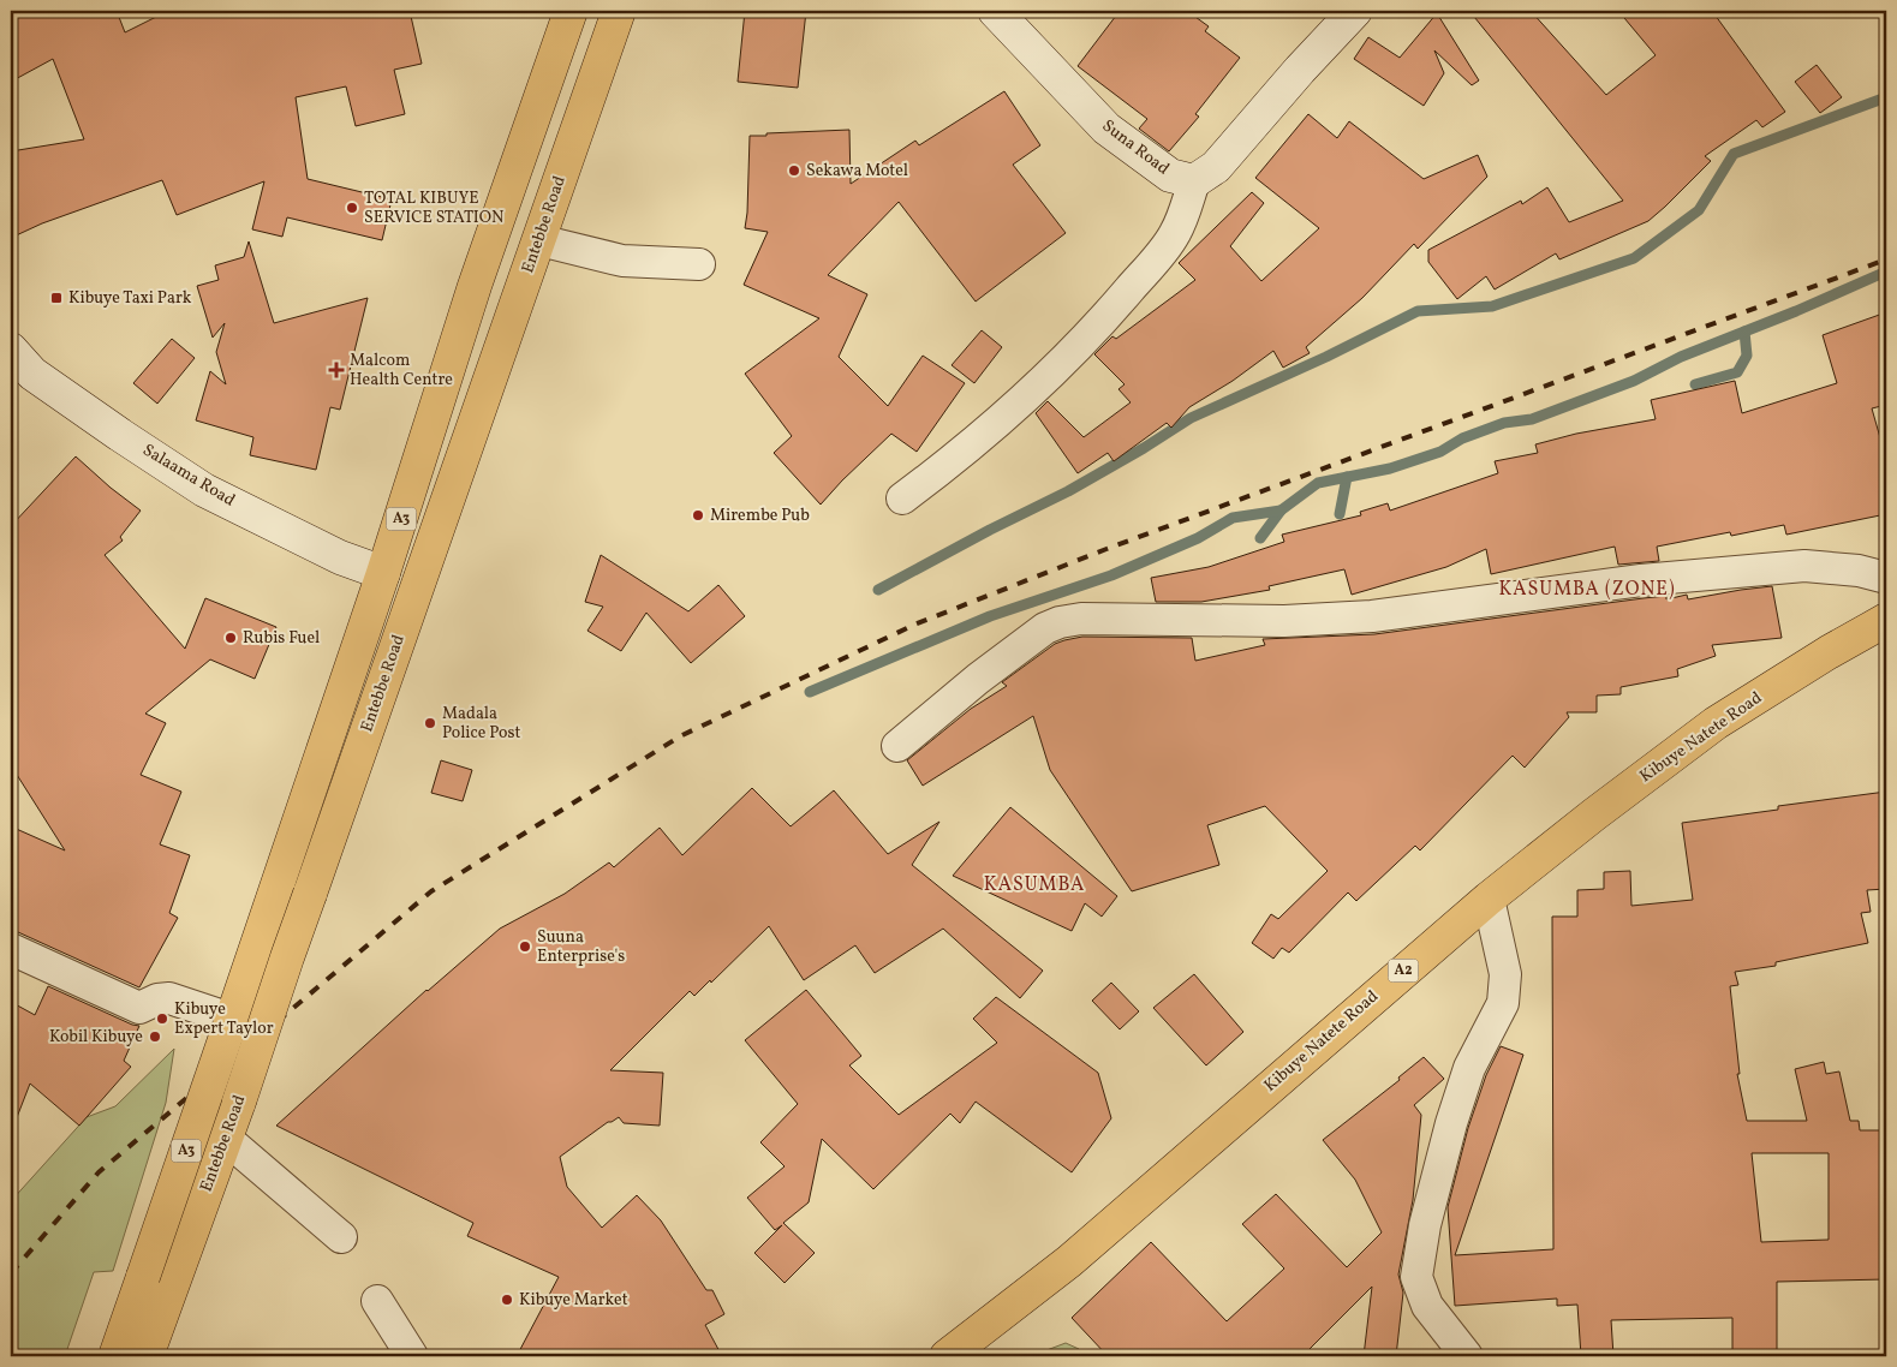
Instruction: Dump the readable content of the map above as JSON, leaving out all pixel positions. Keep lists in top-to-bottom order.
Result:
{
  "streets": {
    "main road": [
      "Entebbe Road",
      "A3",
      "Kibuye Natete Road",
      "A2"
    ],
    "street": ["Suna Road", "Salaama Road"]
  },
  "crossings": [
    ["Entebbe Road", "Salaama Road"]
  ],
  "districts": ["KASUMBA (ZONE)", "KASUMBA"],
  "places": {
    "other": [
      "Sekawa Motel",
      "TOTAL KIBUYE SERVICE STATION",
      "Mirembe Pub",
      "Rubis Fuel",
      "Madala Police Post",
      "Suuna Enterprise's",
      "Kibuye Expert Taylor",
      "Kobil Kibuye",
      "Kibuye Market"
    ],
    "transit": ["Kibuye Taxi Park"],
    "health": ["Malcom Health Centre"]
  }
}
